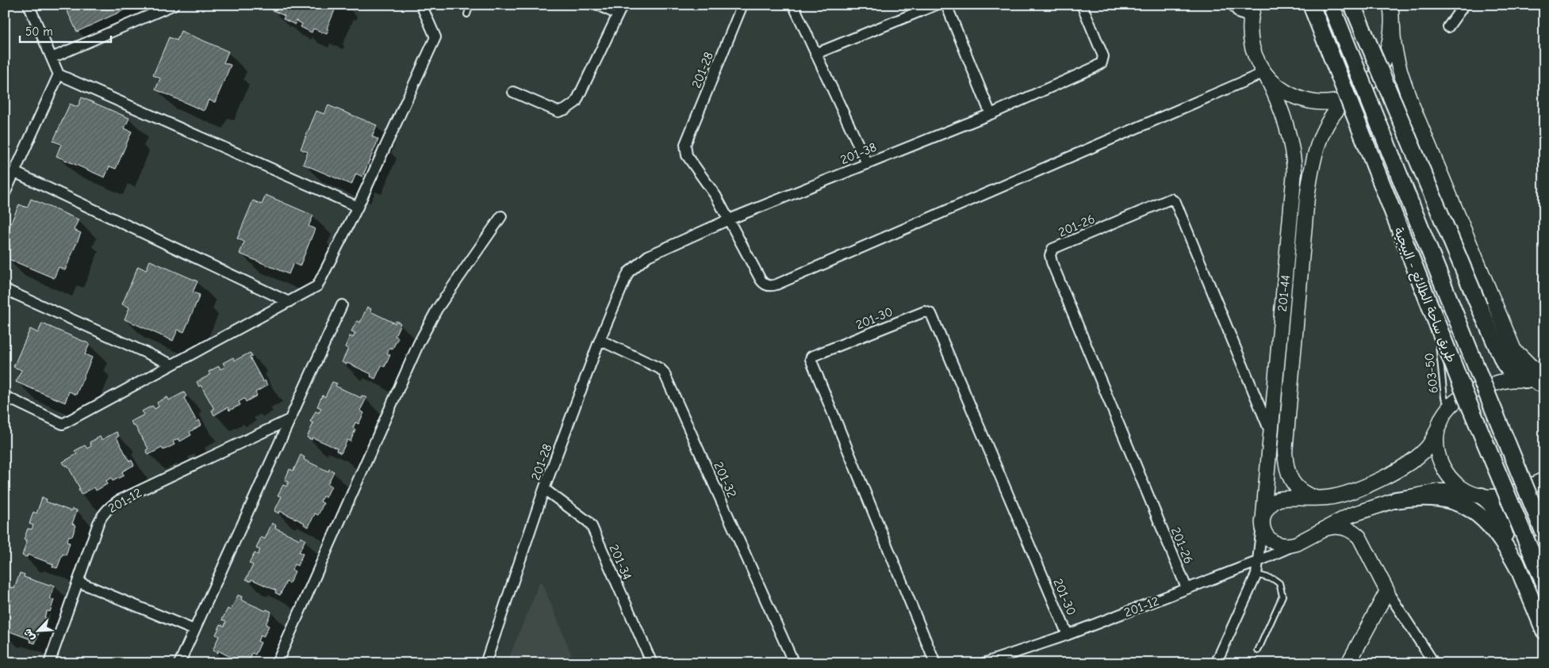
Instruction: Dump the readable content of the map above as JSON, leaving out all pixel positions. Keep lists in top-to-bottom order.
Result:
{
  "streets": {
    "main road": ["201-44", "طريق ساحة الطلائع - البيجية", "201-12"],
    "street": [
      "201-28",
      "201-38",
      "201-26",
      "201-30",
      "201-32",
      "201-34"
    ],
    "lane": ["603-50"]
  },
  "crossings": [
    ["201-28", "201-38"],
    ["201-28", "201-32"],
    ["201-28", "201-34"],
    ["201-26", "201-44"],
    ["201-26", "201-12"],
    ["201-44", "201-12"],
    ["201-30", "201-12"]
  ],
  "scale_bar": "50 m",
  "north": "bottom left"
}
